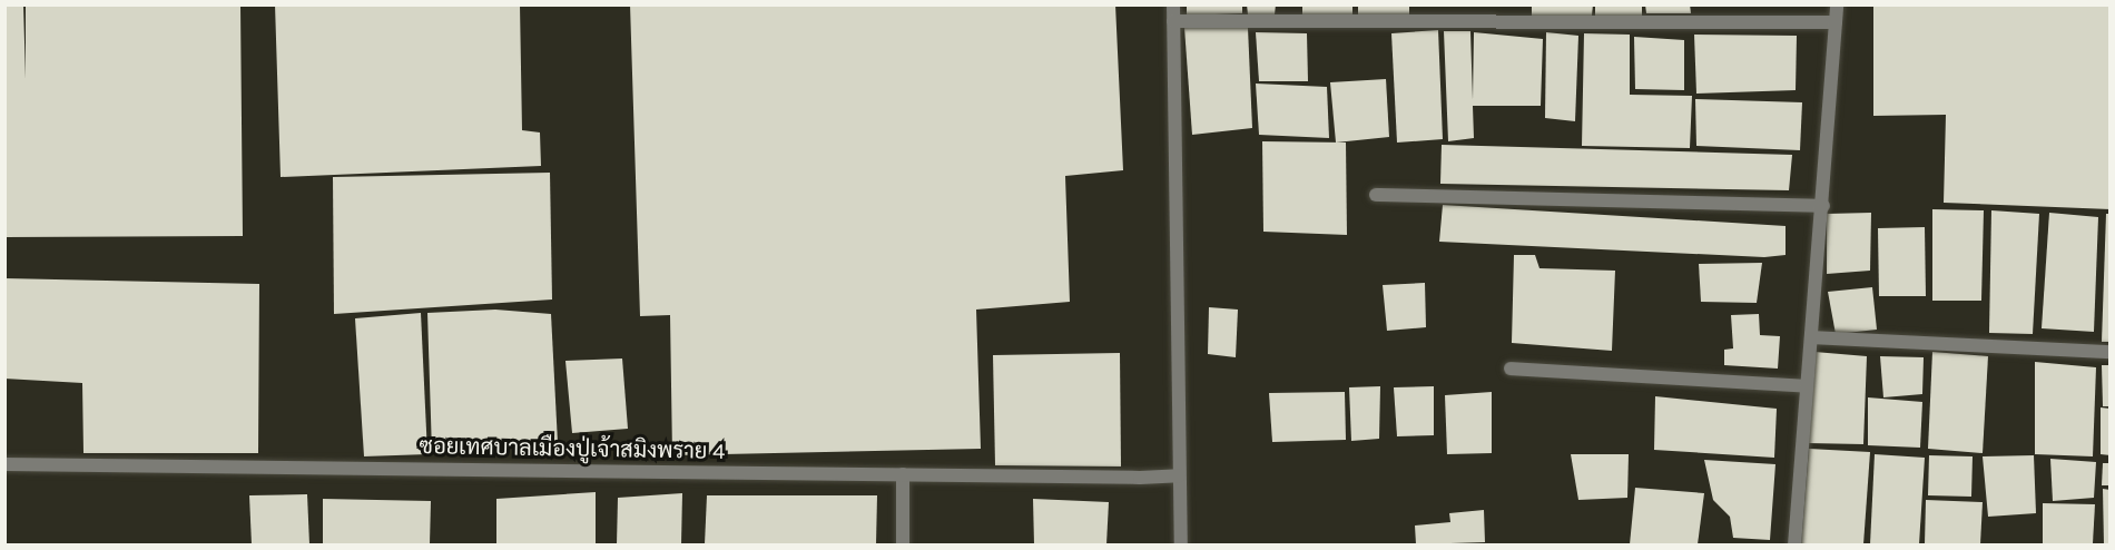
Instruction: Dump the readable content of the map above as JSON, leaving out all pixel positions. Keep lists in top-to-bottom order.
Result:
{
  "streets": {
    "street": ["ซอยเทศบาลเมืองปู่เจ้าสมิงพราย 4"]
  }
}
